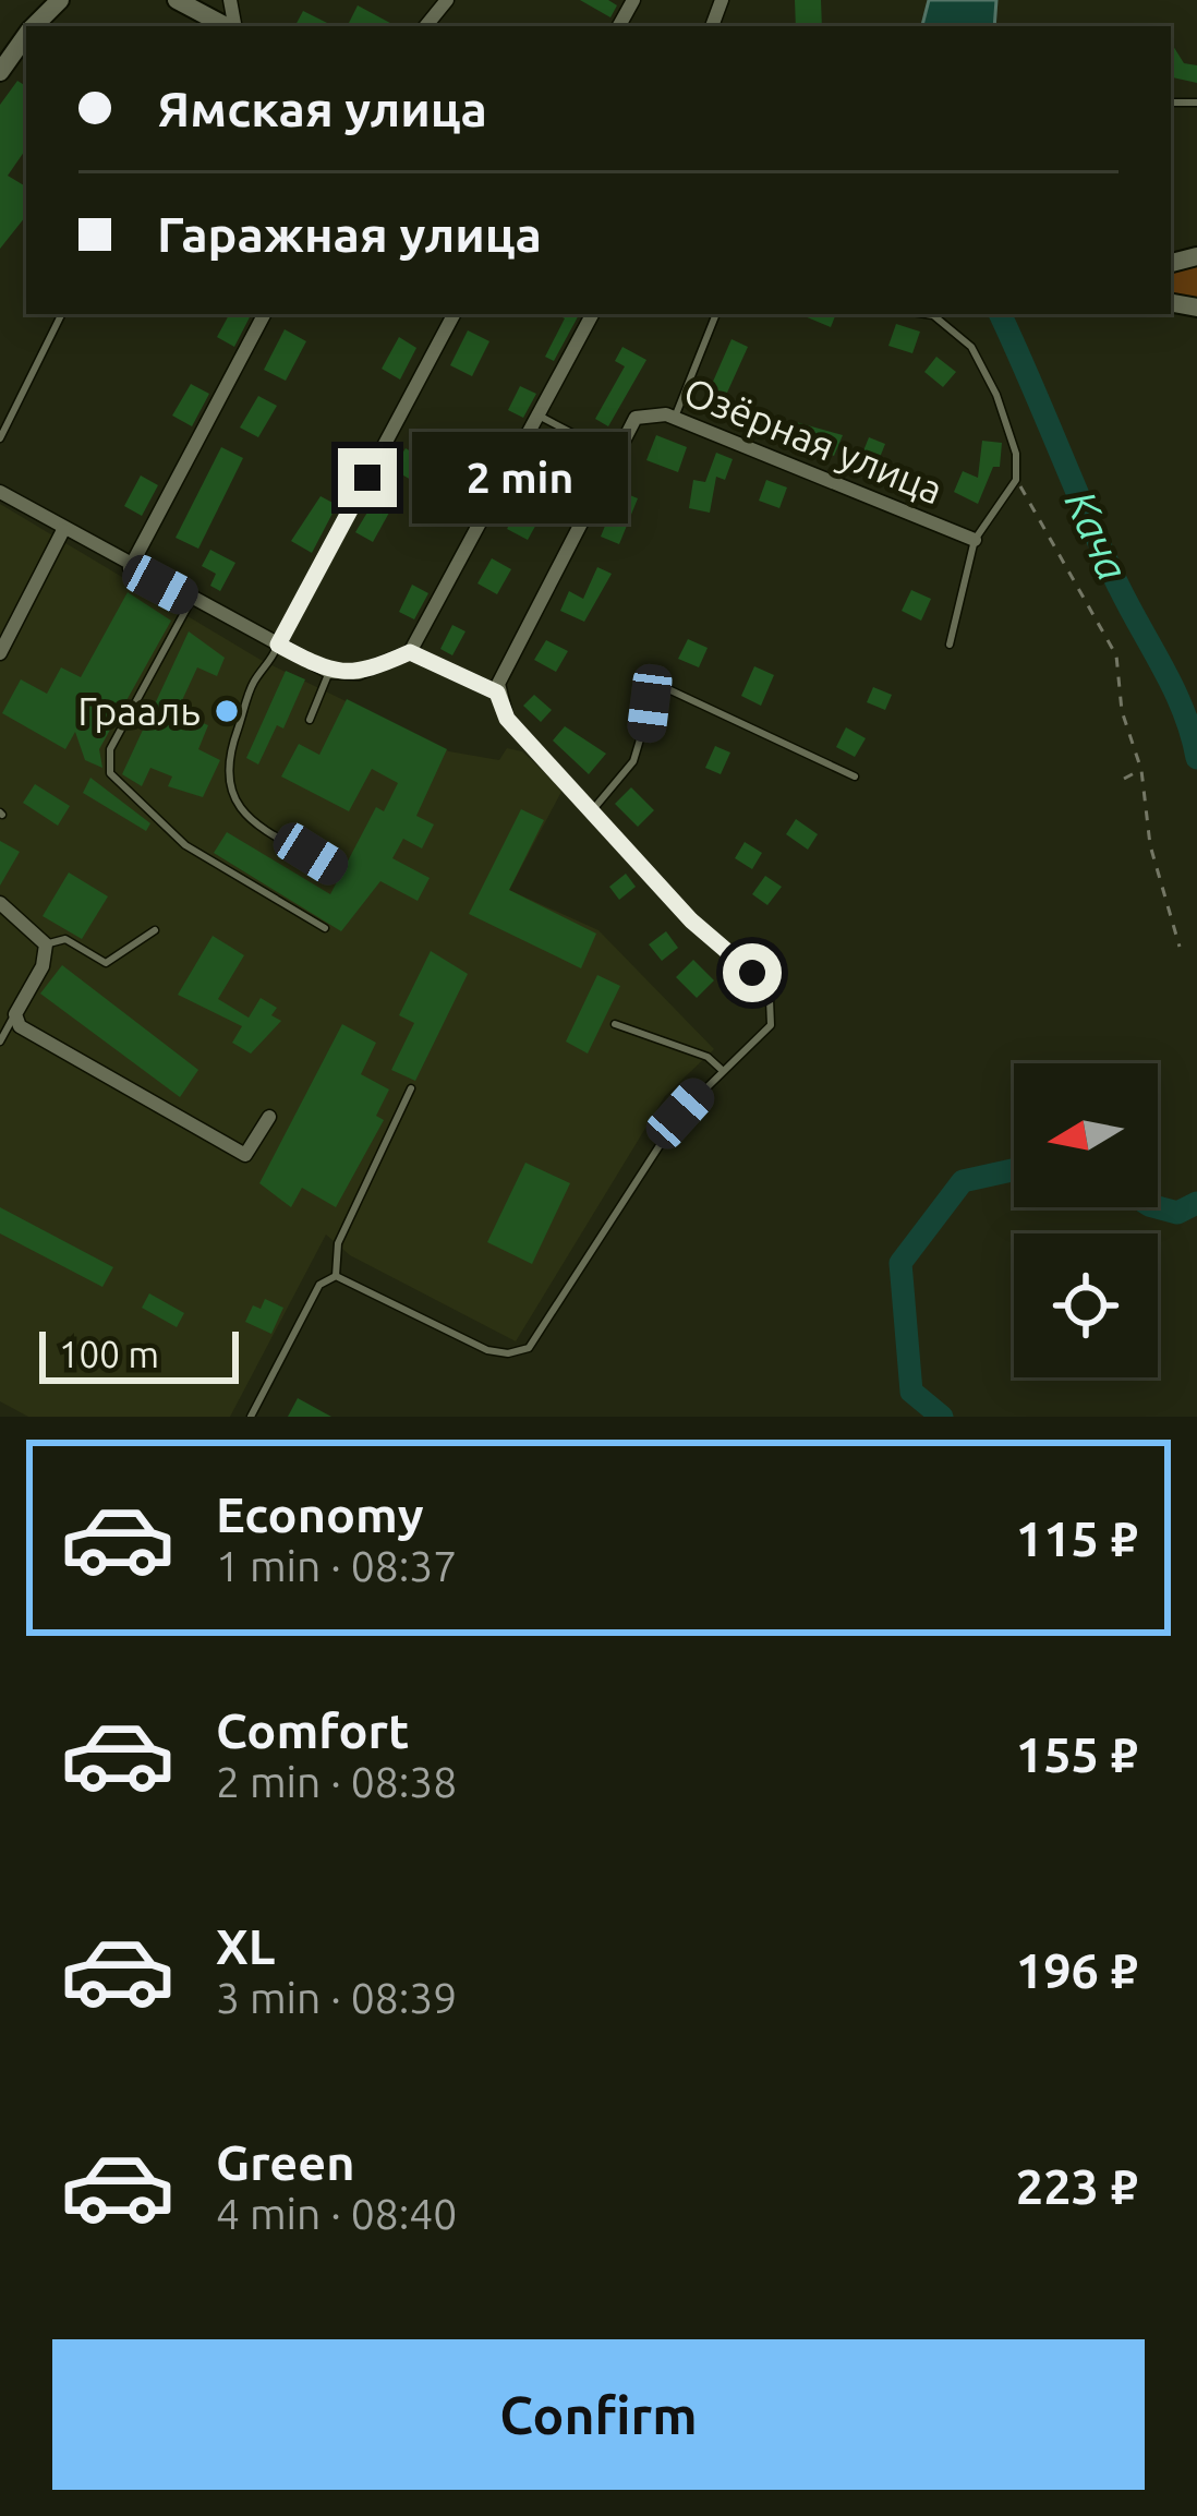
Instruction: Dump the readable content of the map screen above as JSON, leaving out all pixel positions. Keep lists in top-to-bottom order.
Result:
{
  "streets": {
    "street": ["Озёрная улица"]
  },
  "water": ["Кача"],
  "places": ["Грааль"],
  "scale_bar": "100 m",
  "north": "left",
  "page": {
    "banner": ["Ямская улица", "Гаражная улица"],
    "bubble": "2 min",
    "scale": "100 m",
    "list": [
      {
        "name": "Economy",
        "note": "1 min · 08:37",
        "value": "115 ₽"
      },
      {
        "name": "Comfort",
        "note": "2 min · 08:38",
        "value": "155 ₽"
      },
      {
        "name": "XL",
        "note": "3 min · 08:39",
        "value": "196 ₽"
      },
      {
        "name": "Green",
        "note": "4 min · 08:40",
        "value": "223 ₽"
      }
    ],
    "buttons": "Confirm"
  }
}
